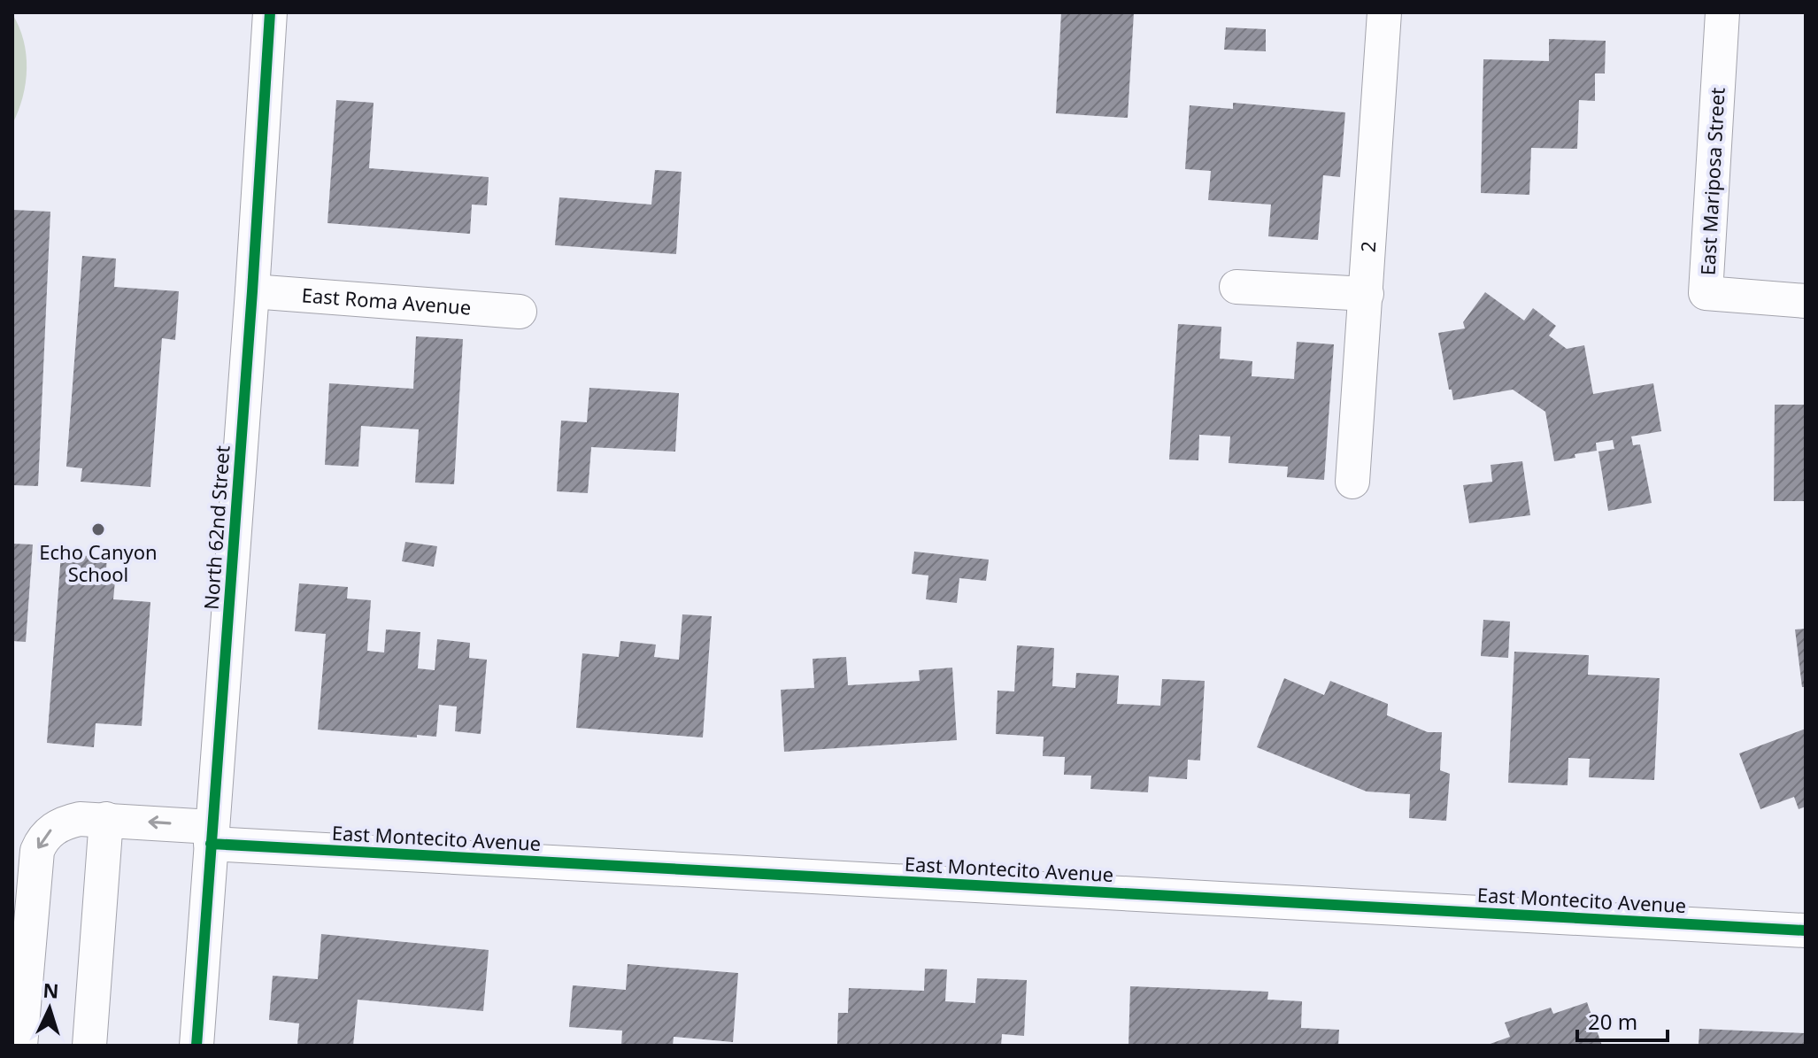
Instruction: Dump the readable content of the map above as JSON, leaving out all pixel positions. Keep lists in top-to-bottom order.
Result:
{
  "streets": {
    "street": [
      "East Mariposa Street",
      "2",
      "East Roma Avenue",
      "North 62nd Street",
      "East Montecito Avenue"
    ]
  },
  "crossings": [
    ["East Roma Avenue", "North 62nd Street"],
    ["North 62nd Street", "East Montecito Avenue"]
  ],
  "places": ["Echo Canyon School"],
  "scale_bar": "20 m",
  "north": "top"
}
